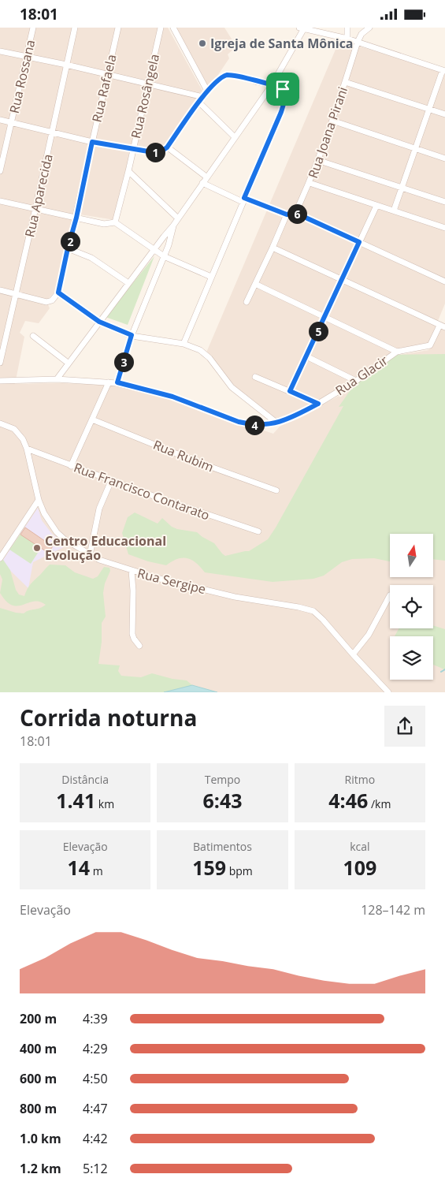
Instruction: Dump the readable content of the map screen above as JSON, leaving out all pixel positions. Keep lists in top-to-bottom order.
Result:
{
  "streets": {
    "street": [
      "Rua Rossana",
      "Rua Rafaela",
      "Rua Rosângela",
      "Rua Joana Pirani",
      "Rua Aparecida",
      "Rua Glacir",
      "Rua Rubim",
      "Rua Francisco Contarato",
      "Rua Sergipe"
    ]
  },
  "crossings": [
    ["Rua Francisco Contarato", "Rua Sergipe"]
  ],
  "places": ["Igreja de Santa Mônica", "Centro Educacional Evolução"],
  "north": "top",
  "page": {
    "status": "18:01",
    "pins": [
      "1",
      "6",
      "2",
      "5",
      "3",
      "4"
    ],
    "heading": ["Corrida noturna", "18:01"],
    "stats": [
      ["Distância", "1.41 km"],
      ["Tempo", "6:43"],
      ["Ritmo", "4:46 /km"],
      ["Elevação", "14 m"],
      ["Batimentos", "159 bpm"],
      ["kcal", "109"]
    ],
    "chart": ["Elevação", "128–142 m"],
    "list": [
      {
        "name": "200 m",
        "note": "4:39"
      },
      {
        "name": "400 m",
        "note": "4:29"
      },
      {
        "name": "600 m",
        "note": "4:50"
      },
      {
        "name": "800 m",
        "note": "4:47"
      },
      {
        "name": "1.0 km",
        "note": "4:42"
      },
      {
        "name": "1.2 km",
        "note": "5:12"
      }
    ]
  }
}
